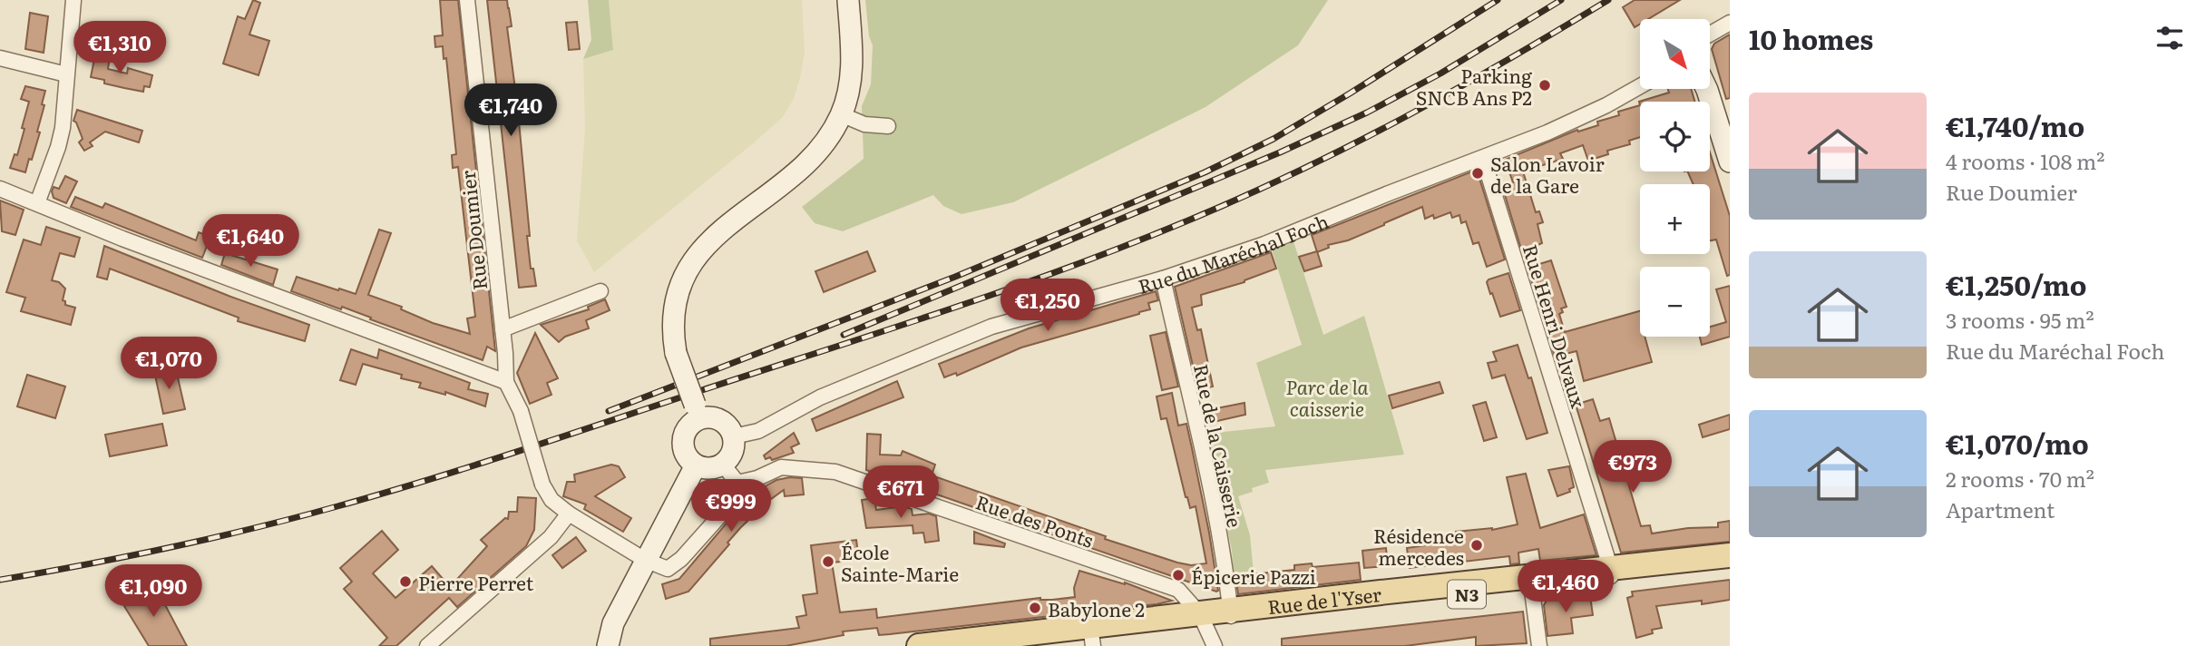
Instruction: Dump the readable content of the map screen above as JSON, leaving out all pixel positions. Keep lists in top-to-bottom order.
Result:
{
  "streets": {
    "main road": ["N3", "Rue de l'Yser"],
    "street": [
      "Rue Doumier",
      "Rue du Maréchal Foch",
      "Rue Henri Delvaux",
      "Rue de la Caisserie",
      "Rue des Ponts"
    ]
  },
  "crossings": [
    ["Rue du Maréchal Foch", "Rue Henri Delvaux"],
    ["Rue du Maréchal Foch", "Rue de la Caisserie"],
    ["Rue Henri Delvaux", "Rue de l'Yser"],
    ["Rue de la Caisserie", "Rue de l'Yser"],
    ["Rue des Ponts", "Rue de l'Yser"]
  ],
  "parks": ["Parc de la caisserie"],
  "places": [
    "Parking SNCB Ans P2",
    "Salon Lavoir de la Gare",
    "Résidence mercedes",
    "École Sainte-Marie",
    "Épicerie Pazzi",
    "Pierre Perret",
    "Babylone 2"
  ],
  "north": "bottom right",
  "page": {
    "heading": "10 homes",
    "map_buttons": ["+", "−"],
    "price": [
      "€1,310",
      "€1,740",
      "€1,640",
      "€1,250",
      "€1,070",
      "€973",
      "€671",
      "€999",
      "€1,460",
      "€1,090"
    ],
    "list": [
      {
        "name": "€1,740/mo",
        "note": "4 rooms · 108 m² · Rue Doumier"
      },
      {
        "name": "€1,250/mo",
        "note": "3 rooms · 95 m² · Rue du Maréchal Foch"
      },
      {
        "name": "€1,070/mo",
        "note": "2 rooms · 70 m² · Apartment"
      }
    ]
  }
}
